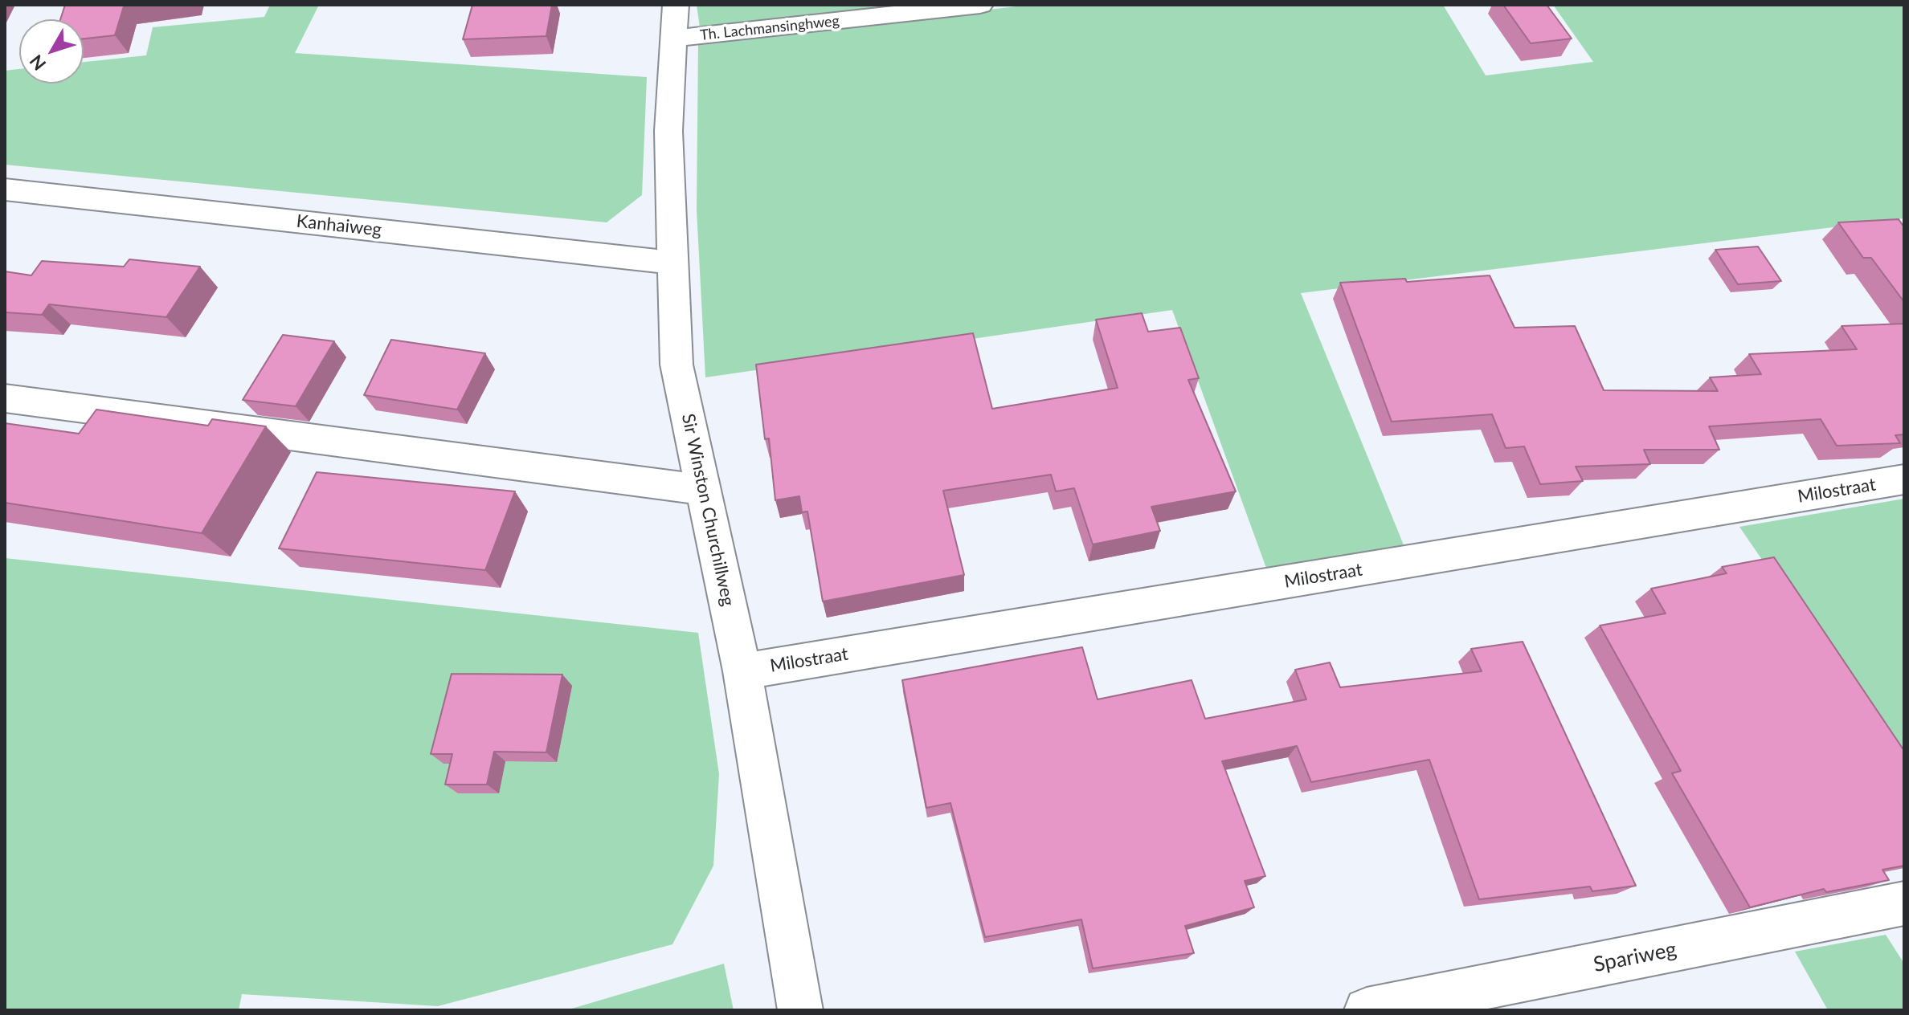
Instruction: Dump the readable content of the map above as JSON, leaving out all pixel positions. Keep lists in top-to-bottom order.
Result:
{
  "streets": {
    "street": [
      "Th. Lachmansinghweg",
      "Kanhaiweg",
      "Milostraat",
      "Sir Winston Churchillweg",
      "Spariweg"
    ]
  },
  "crossings": [
    ["Th. Lachmansinghweg", "Sir Winston Churchillweg"],
    ["Kanhaiweg", "Sir Winston Churchillweg"],
    ["Milostraat", "Sir Winston Churchillweg"]
  ],
  "north": "bottom left"
}
